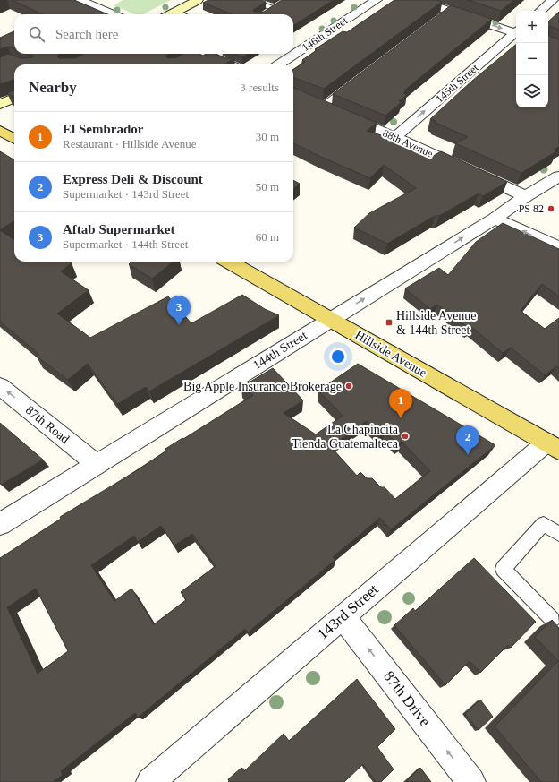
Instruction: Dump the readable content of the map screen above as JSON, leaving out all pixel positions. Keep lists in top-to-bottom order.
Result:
{
  "streets": {
    "main road": ["Hillside Avenue"],
    "street": [
      "146th Street",
      "145th Street",
      "88th Avenue",
      "144th Street",
      "87th Road",
      "143rd Street",
      "87th Drive"
    ]
  },
  "crossings": [
    ["145th Street", "88th Avenue"],
    ["88th Avenue", "144th Street"],
    ["144th Street", "Hillside Avenue"],
    ["144th Street", "87th Road"],
    ["Hillside Avenue", "143rd Street"],
    ["143rd Street", "87th Drive"]
  ],
  "one_way": ["145th Street", "87th Road", "87th Drive"],
  "places": {
    "other": ["PS 82", "Big Apple Insurance Brokerage", "La Chapincita Tienda Guatemalteca"],
    "transit": ["Hillside Avenue & 144th Street"]
  },
  "page": {
    "map_buttons": ["+", "−"],
    "search": "Search here",
    "heading": ["Nearby", "3 results"],
    "list": [
      {
        "mark": "1",
        "name": "El Sembrador",
        "note": "Restaurant · Hillside Avenue",
        "value": "30 m"
      },
      {
        "mark": "2",
        "name": "Express Deli & Discount",
        "note": "Supermarket · 143rd Street",
        "value": "50 m"
      },
      {
        "mark": "3",
        "name": "Aftab Supermarket",
        "note": "Supermarket · 144th Street",
        "value": "60 m"
      }
    ],
    "pins": ["3", "1", "2"]
  }
}
